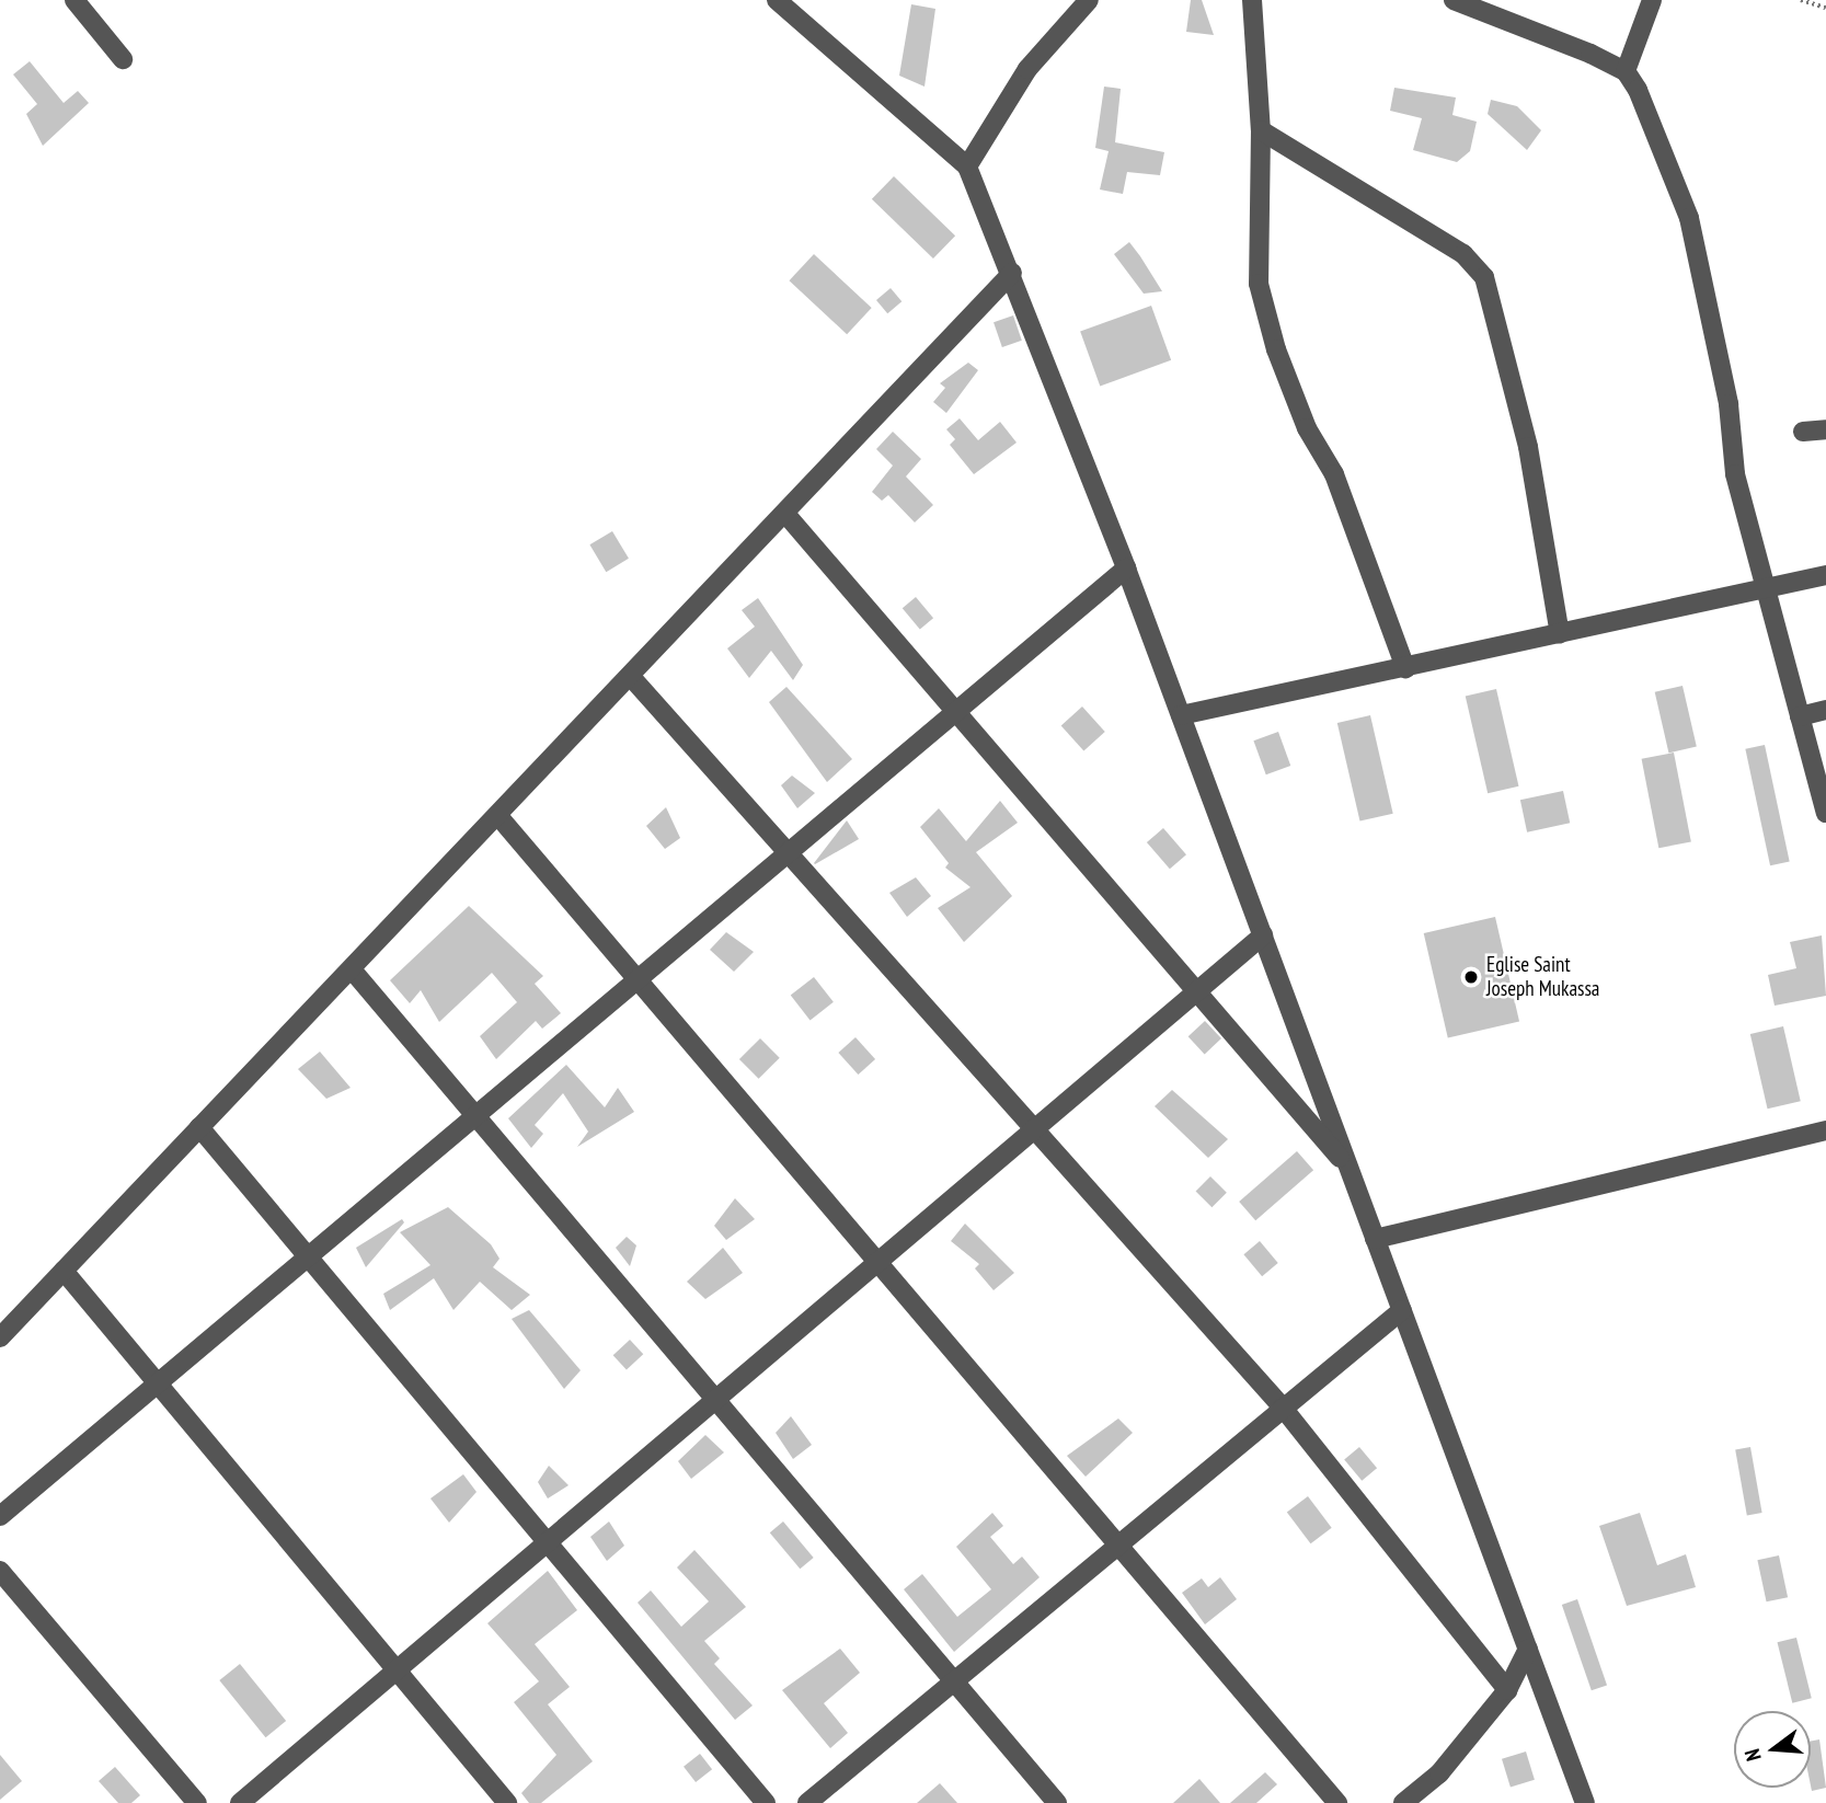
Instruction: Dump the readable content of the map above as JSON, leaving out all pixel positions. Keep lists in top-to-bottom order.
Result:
{
  "places": ["Eglise Saint Joseph Mukassa"],
  "north": "left"
}
